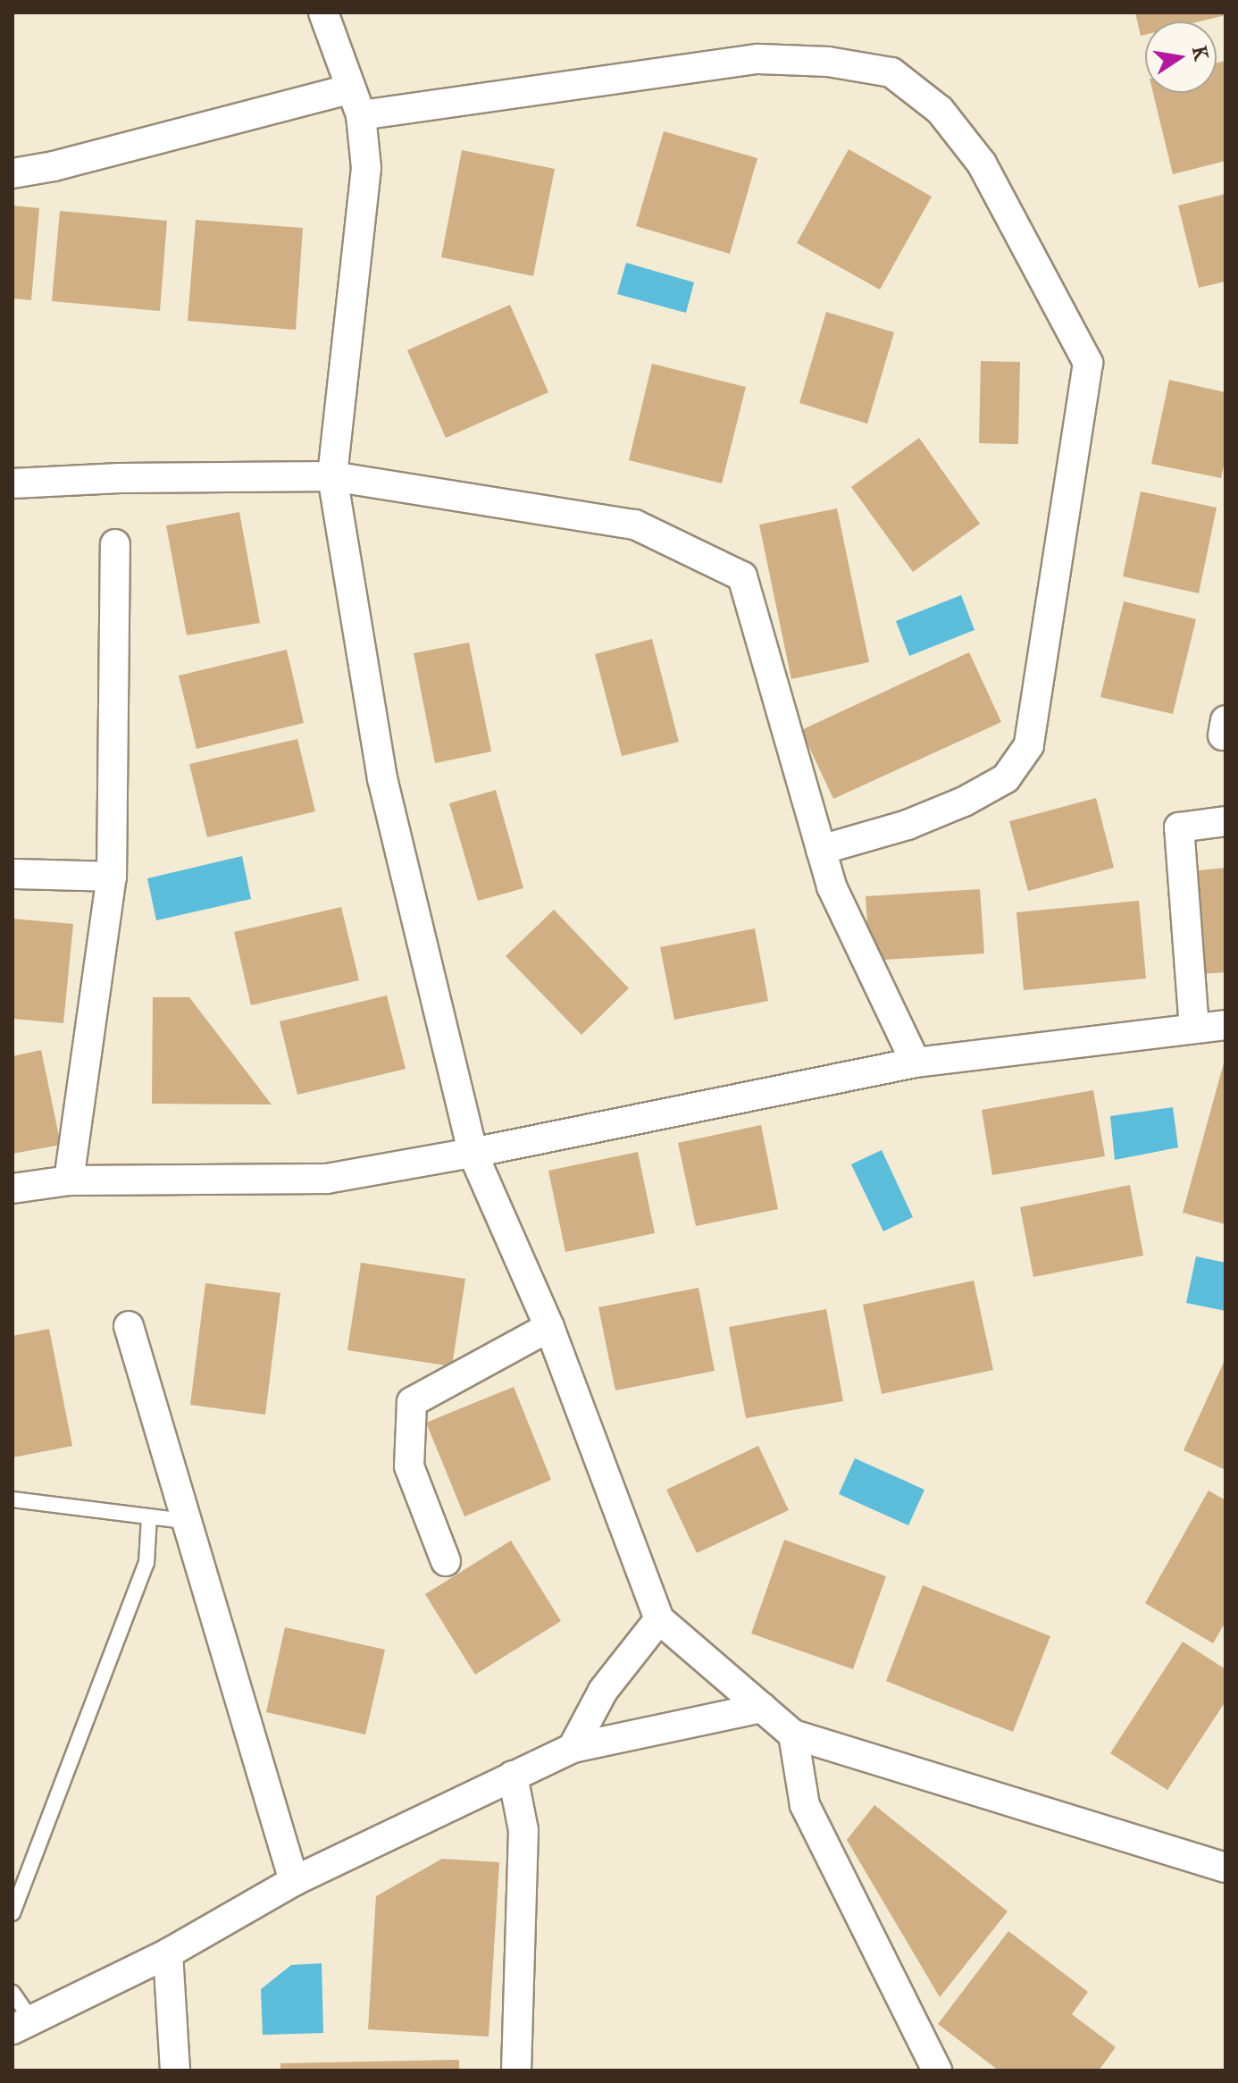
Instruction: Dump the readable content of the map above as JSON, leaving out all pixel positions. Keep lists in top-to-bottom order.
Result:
{
  "north": "right"
}
